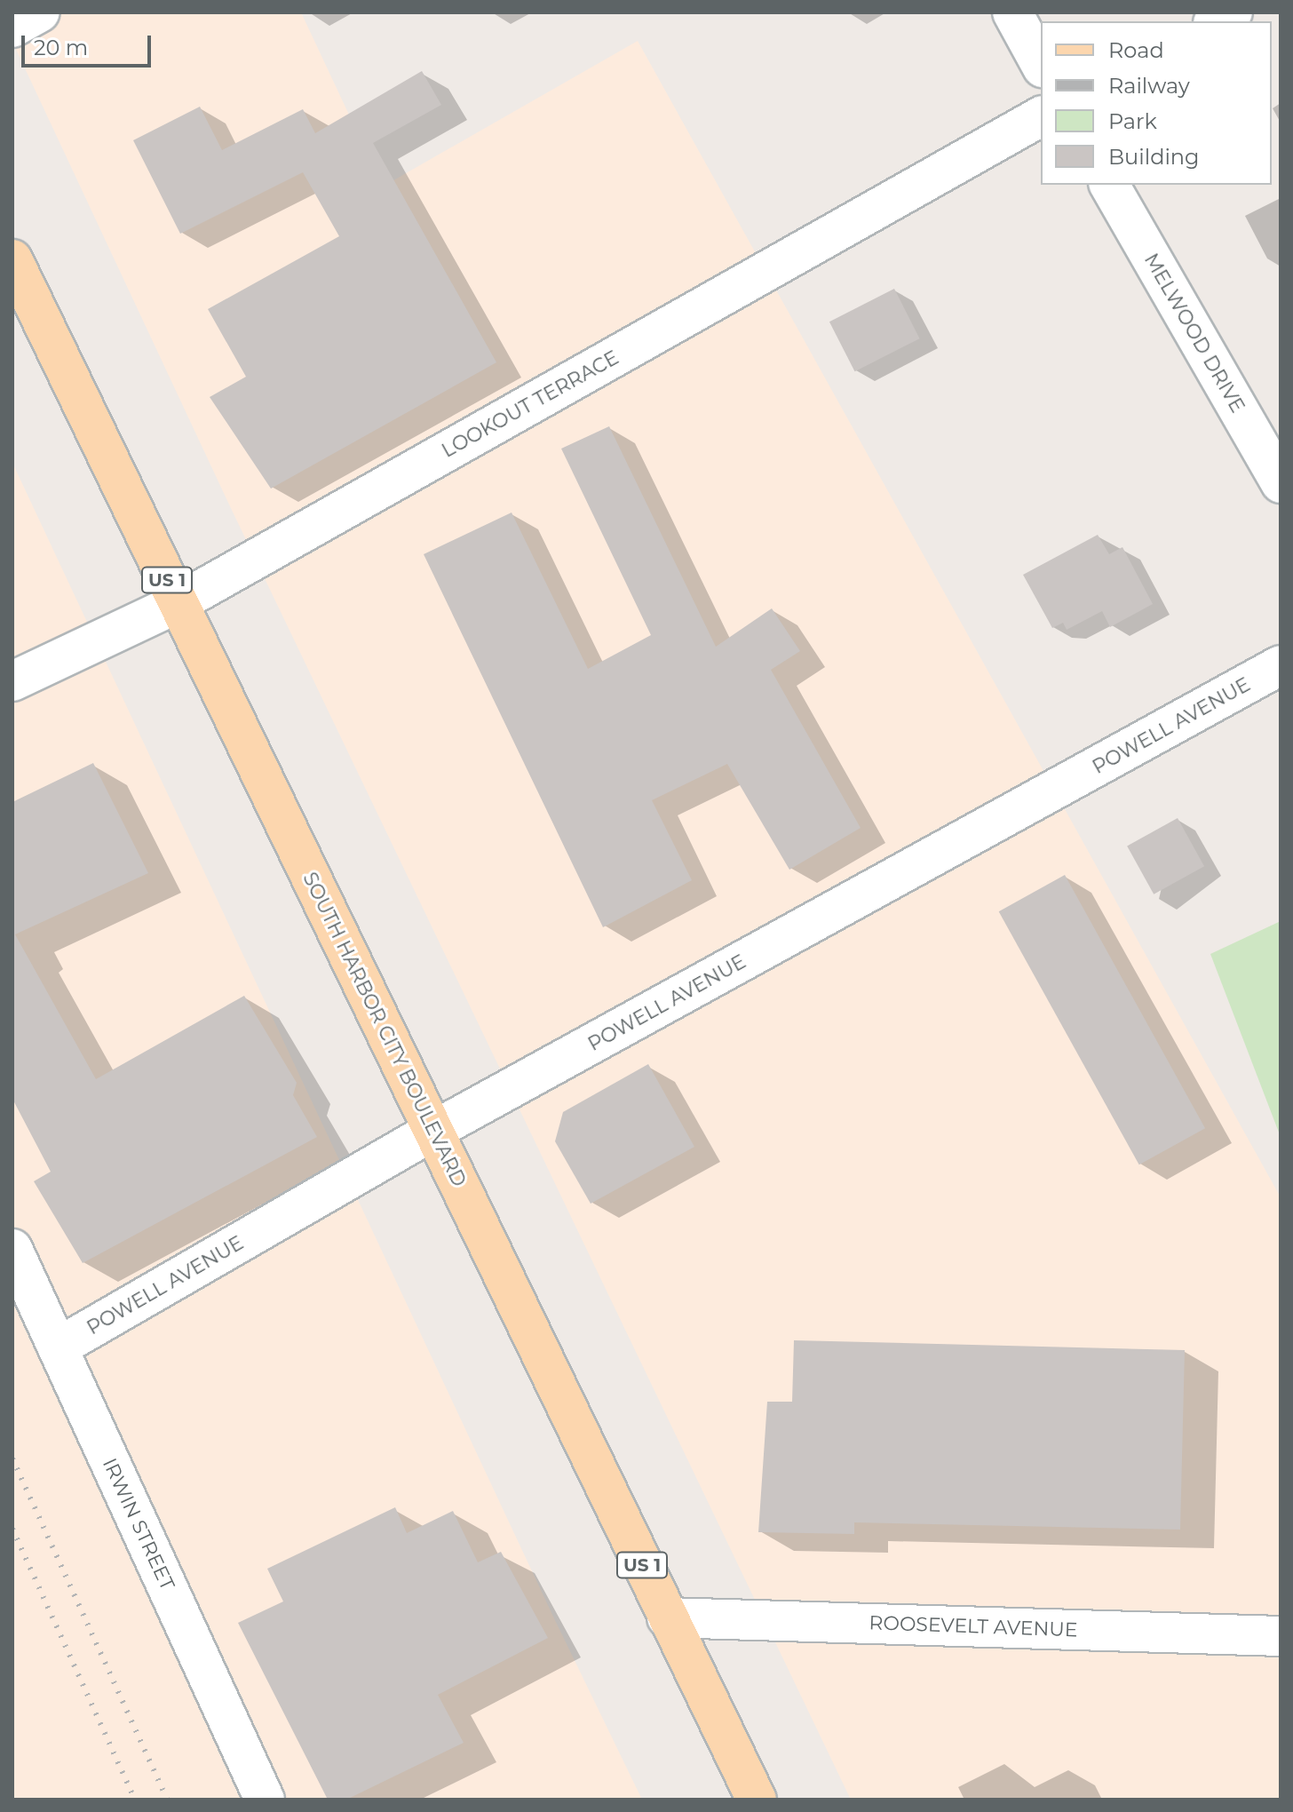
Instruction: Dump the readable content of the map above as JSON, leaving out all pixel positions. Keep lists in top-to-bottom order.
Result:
{
  "streets": {
    "main road": ["US 1", "SOUTH HARBOR CITY BOULEVARD"],
    "street": [
      "MELWOOD DRIVE",
      "LOOKOUT TERRACE",
      "POWELL AVENUE",
      "IRWIN STREET",
      "ROOSEVELT AVENUE"
    ]
  },
  "crossings": [
    ["LOOKOUT TERRACE", "SOUTH HARBOR CITY BOULEVARD"],
    ["POWELL AVENUE", "SOUTH HARBOR CITY BOULEVARD"],
    ["POWELL AVENUE", "IRWIN STREET"],
    ["SOUTH HARBOR CITY BOULEVARD", "ROOSEVELT AVENUE"]
  ],
  "legend": [
    "Road",
    "Railway",
    "Park",
    "Building"
  ],
  "scale_bar": "20 m"
}
